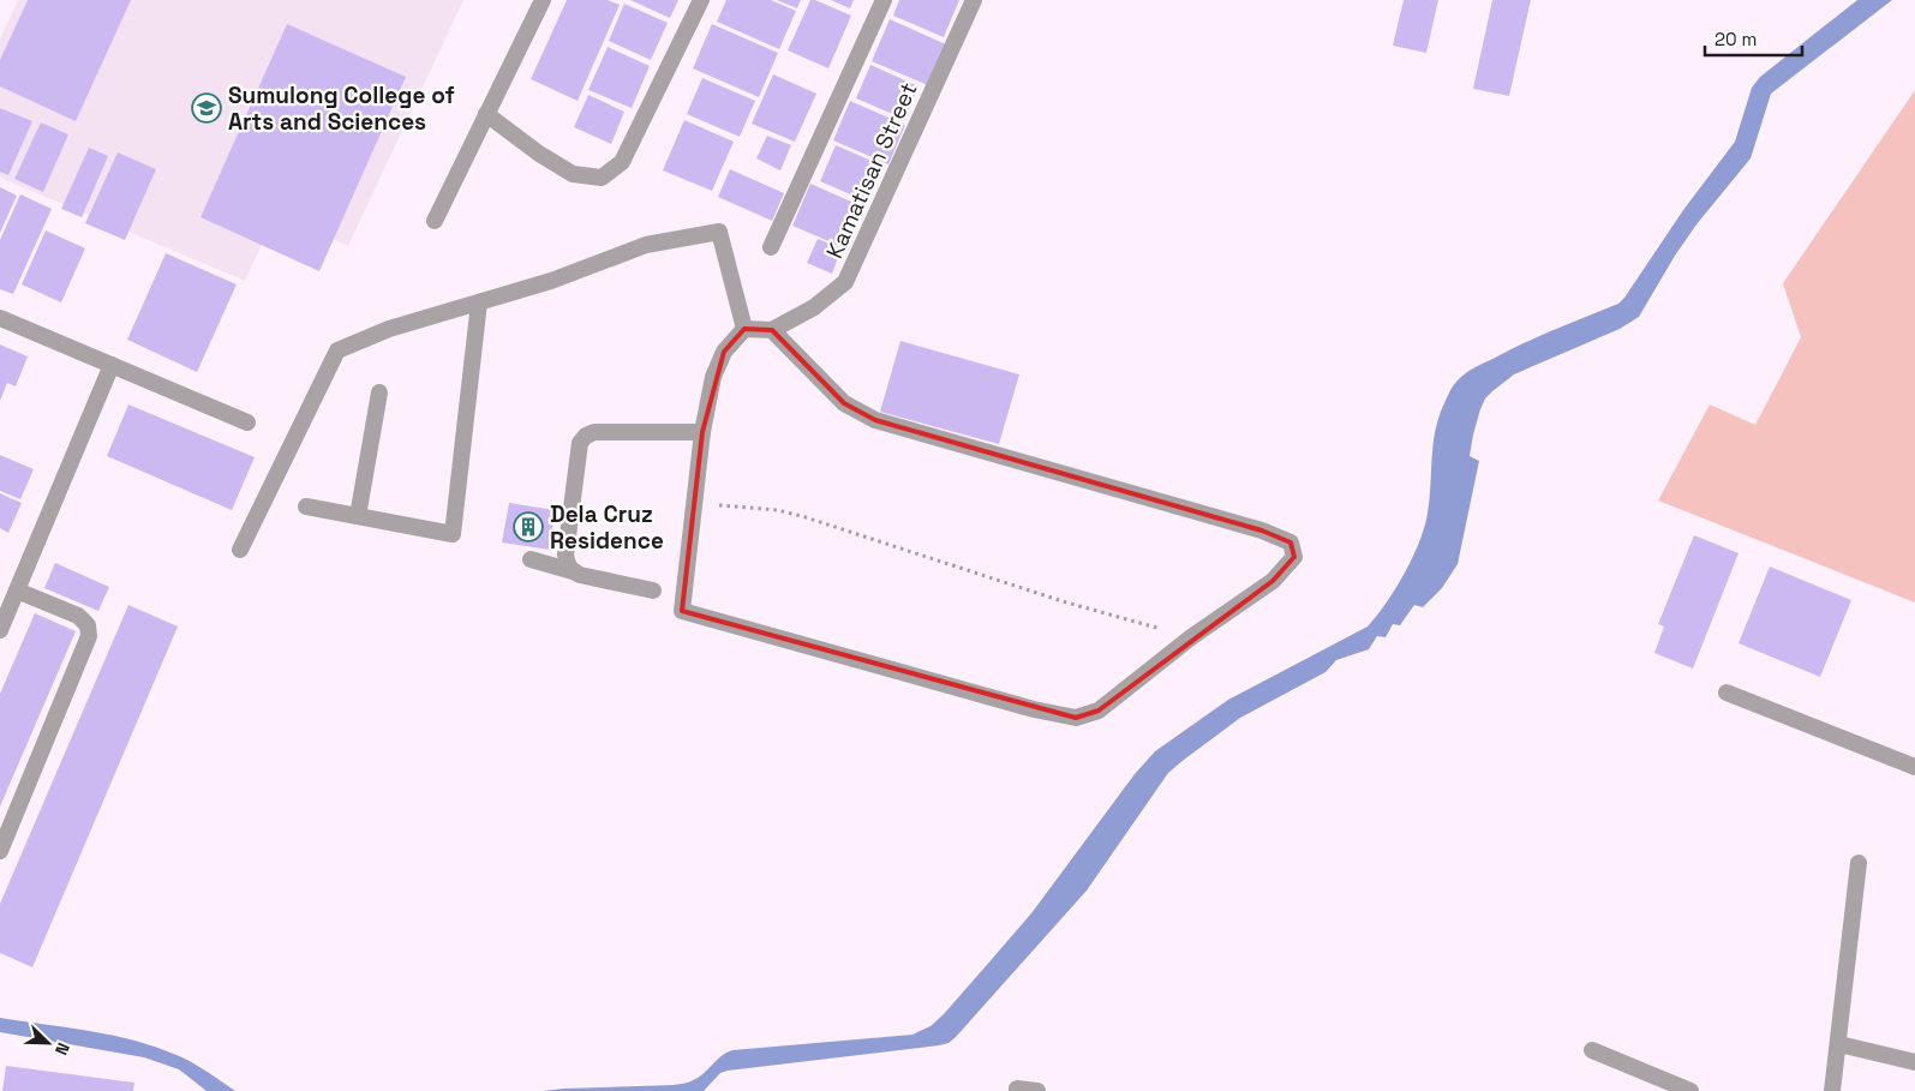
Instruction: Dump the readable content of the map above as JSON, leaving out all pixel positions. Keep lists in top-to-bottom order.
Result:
{
  "streets": {
    "street": ["Kamatisan Street"]
  },
  "places": {
    "school or university": ["Sumulong College of Arts and Sciences"],
    "building": ["Dela Cruz Residence"]
  },
  "scale_bar": "20 m",
  "north": "bottom right"
}
